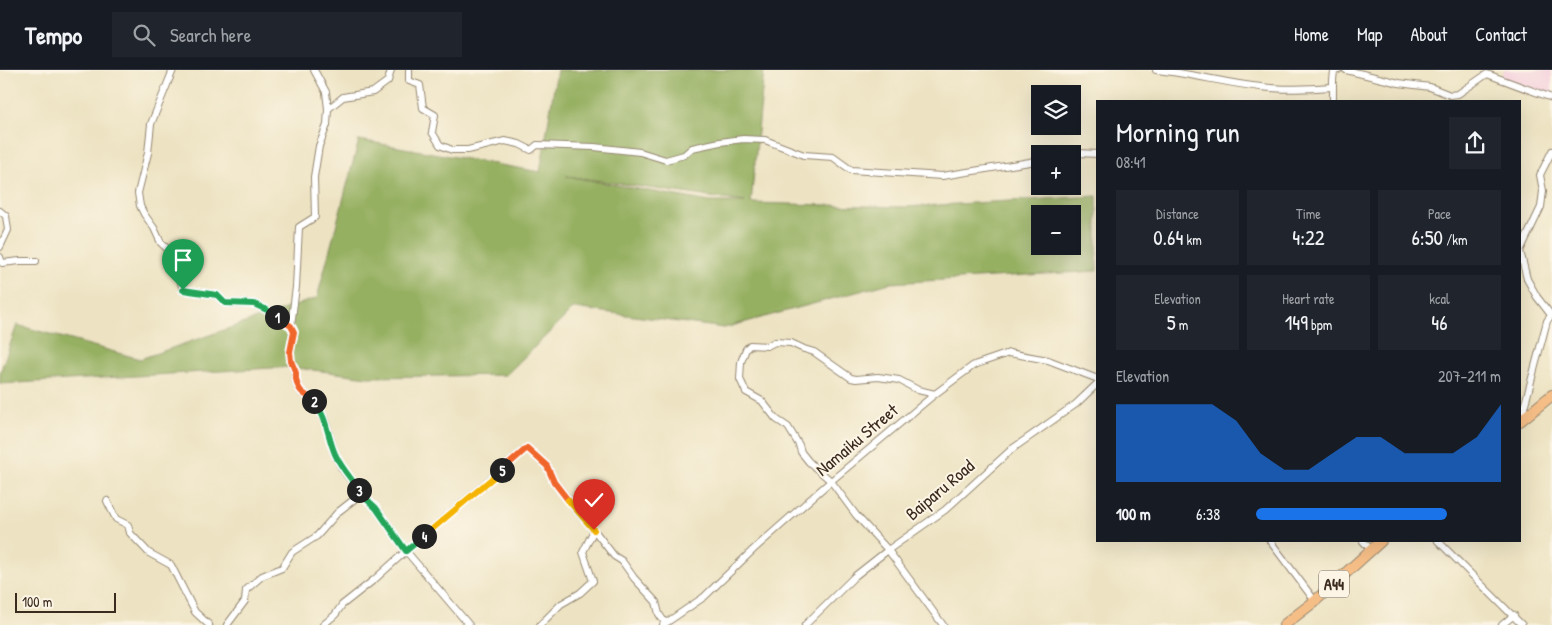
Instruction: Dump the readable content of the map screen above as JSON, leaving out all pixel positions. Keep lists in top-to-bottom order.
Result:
{
  "streets": {
    "main road": ["A44"],
    "street": ["Namaiku Street", "Baiparu Road"]
  },
  "scale_bar": "100 m",
  "page": {
    "header": "Tempo",
    "search": "Search here",
    "nav": [
      "Home",
      "Map",
      "About",
      "Contact"
    ],
    "map_buttons": ["+", "−"],
    "heading": ["Morning run", "08:41"],
    "stats": [
      ["Distance", "0.64 km"],
      ["Time", "4:22"],
      ["Pace", "6:50 /km"],
      ["Elevation", "5 m"],
      ["Heart rate", "149 bpm"],
      ["kcal", "46"]
    ],
    "pins": [
      "1",
      "2",
      "5",
      "3",
      "4"
    ],
    "chart": ["Elevation", "207–211 m"],
    "list": [
      {
        "name": "100 m",
        "note": "6:38"
      }
    ],
    "scale": "100 m"
  }
}
